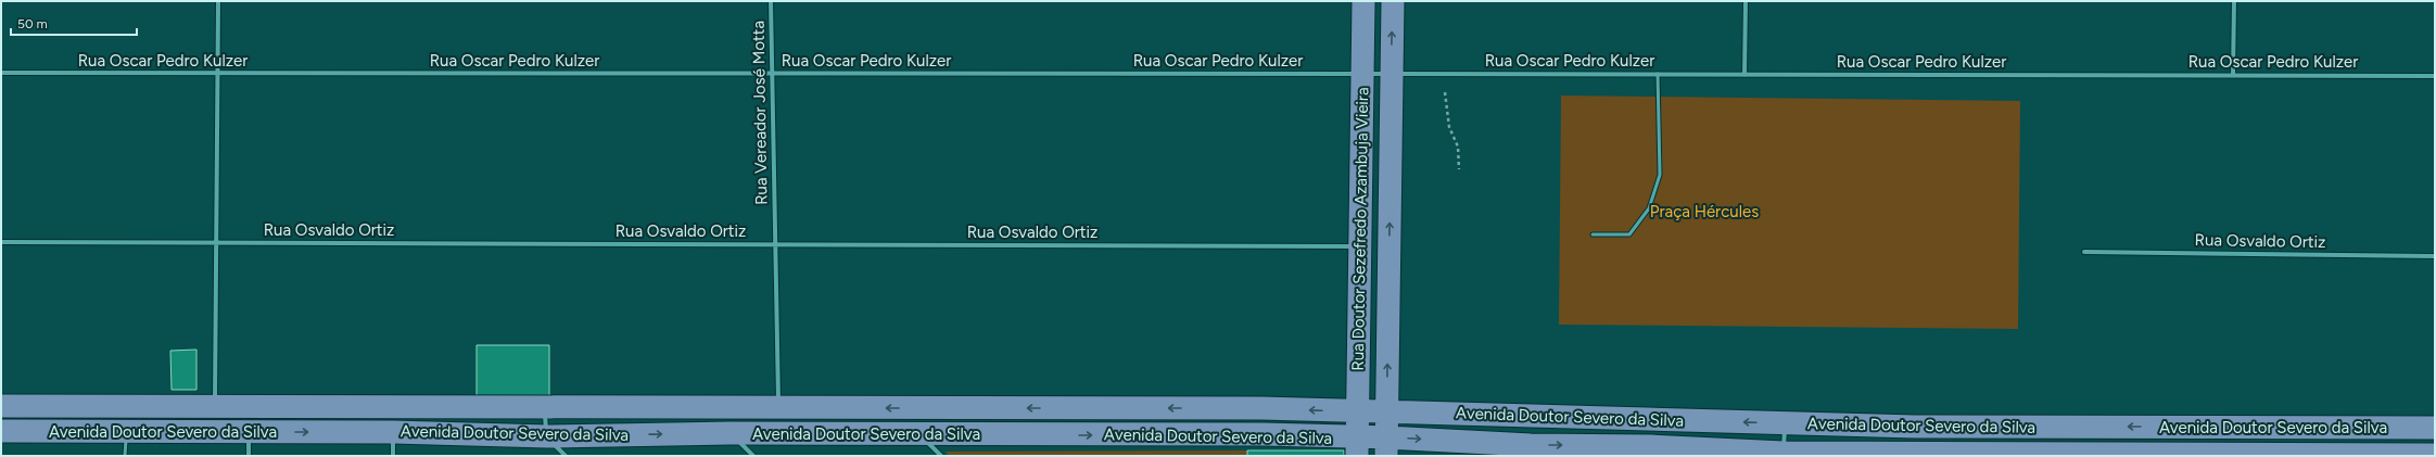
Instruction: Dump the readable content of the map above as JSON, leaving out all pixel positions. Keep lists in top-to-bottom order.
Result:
{
  "streets": {
    "street": [
      "Rua Oscar Pedro Kulzer",
      "Rua Vereador José Motta",
      "Rua Doutor Sezefredo Azambuja Vieira",
      "Rua Osvaldo Ortiz",
      "Avenida Doutor Severo da Silva"
    ]
  },
  "crossings": [
    ["Rua Oscar Pedro Kulzer", "Rua Vereador José Motta"],
    ["Rua Oscar Pedro Kulzer", "Rua Doutor Sezefredo Azambuja Vieira"],
    ["Rua Vereador José Motta", "Rua Osvaldo Ortiz"],
    ["Rua Vereador José Motta", "Avenida Doutor Severo da Silva"],
    ["Rua Doutor Sezefredo Azambuja Vieira", "Rua Osvaldo Ortiz"],
    ["Rua Doutor Sezefredo Azambuja Vieira", "Avenida Doutor Severo da Silva"]
  ],
  "parks": ["Praça Hércules"],
  "scale_bar": "50 m"
}
